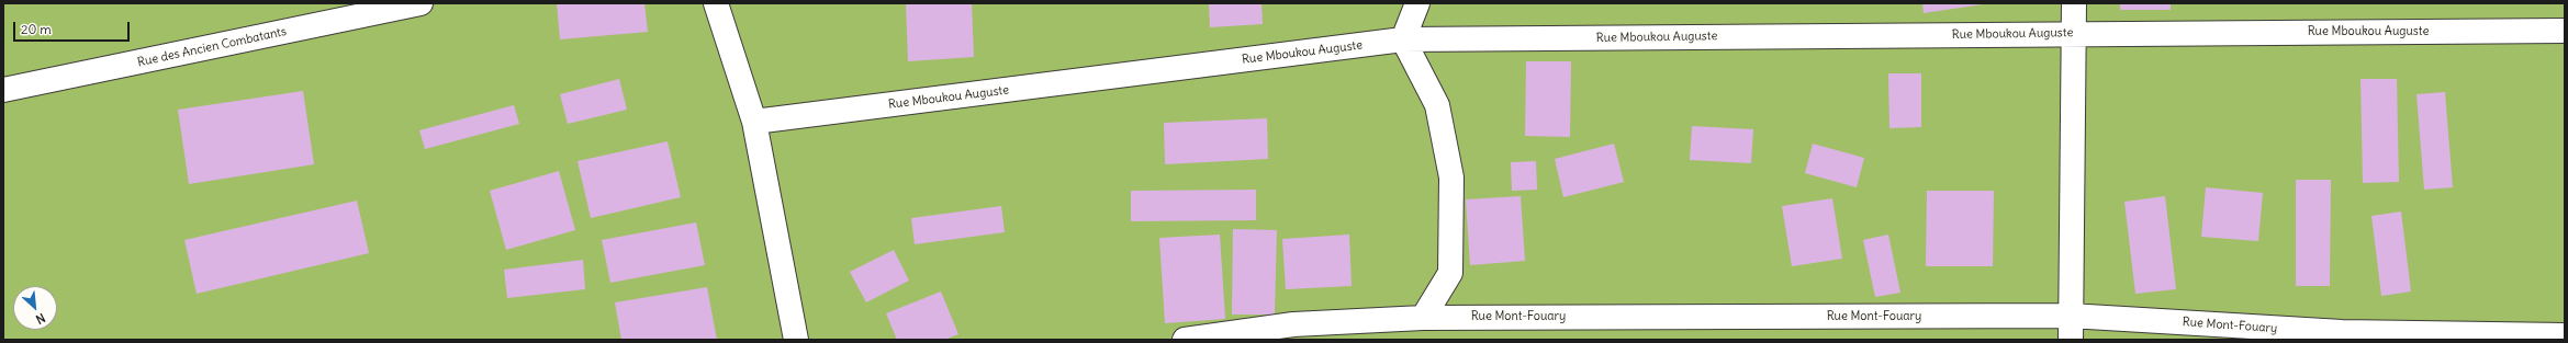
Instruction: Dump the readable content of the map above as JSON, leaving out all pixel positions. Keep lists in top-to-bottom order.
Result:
{
  "streets": {
    "street": ["Rue Mboukou Auguste", "Rue des Ancien Combatants", "Rue Mont-Fouary"]
  },
  "scale_bar": "20 m",
  "north": "bottom right"
}
